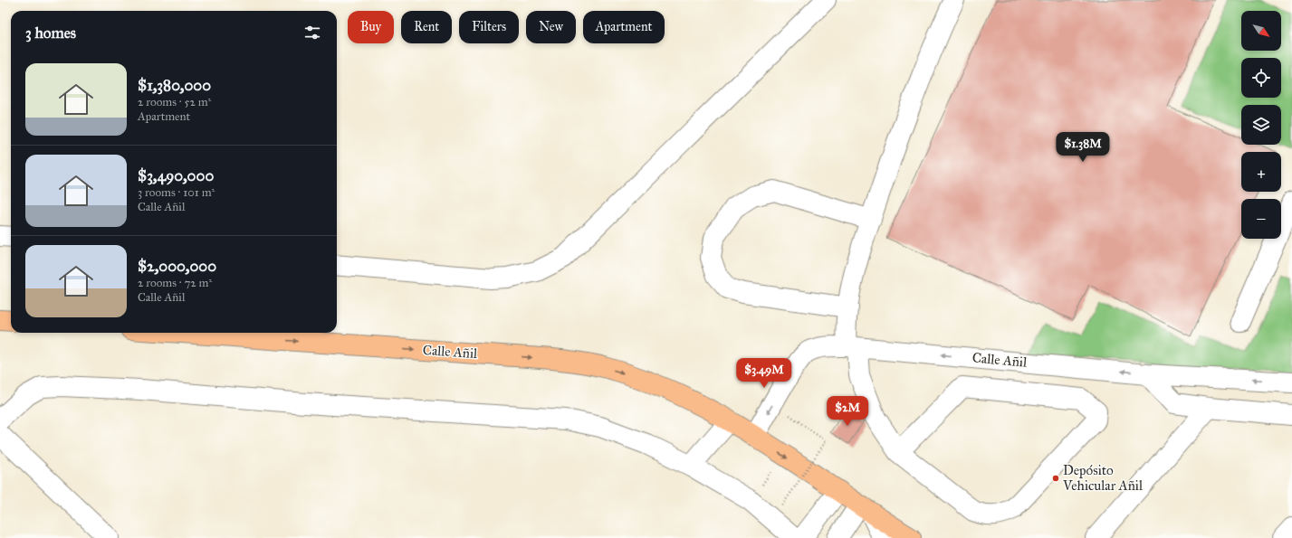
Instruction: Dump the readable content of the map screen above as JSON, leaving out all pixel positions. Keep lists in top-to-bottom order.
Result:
{
  "streets": {
    "main road": ["Calle Añil"]
  },
  "places": ["Depósito Vehicular Añil"],
  "north": "bottom right",
  "page": {
    "map_buttons": ["+", "−"],
    "chip": [
      "Buy",
      "Rent",
      "Filters",
      "New",
      "Apartment"
    ],
    "heading": "3 homes",
    "list": [
      {
        "name": "$1,380,000",
        "note": "2 rooms · 52 m² · Apartment"
      },
      {
        "name": "$3,490,000",
        "note": "3 rooms · 101 m² · Calle Añil"
      },
      {
        "name": "$2,000,000",
        "note": "2 rooms · 72 m² · Calle Añil"
      }
    ],
    "price": ["$1.38M", "$3.49M", "$2M"]
  }
}
